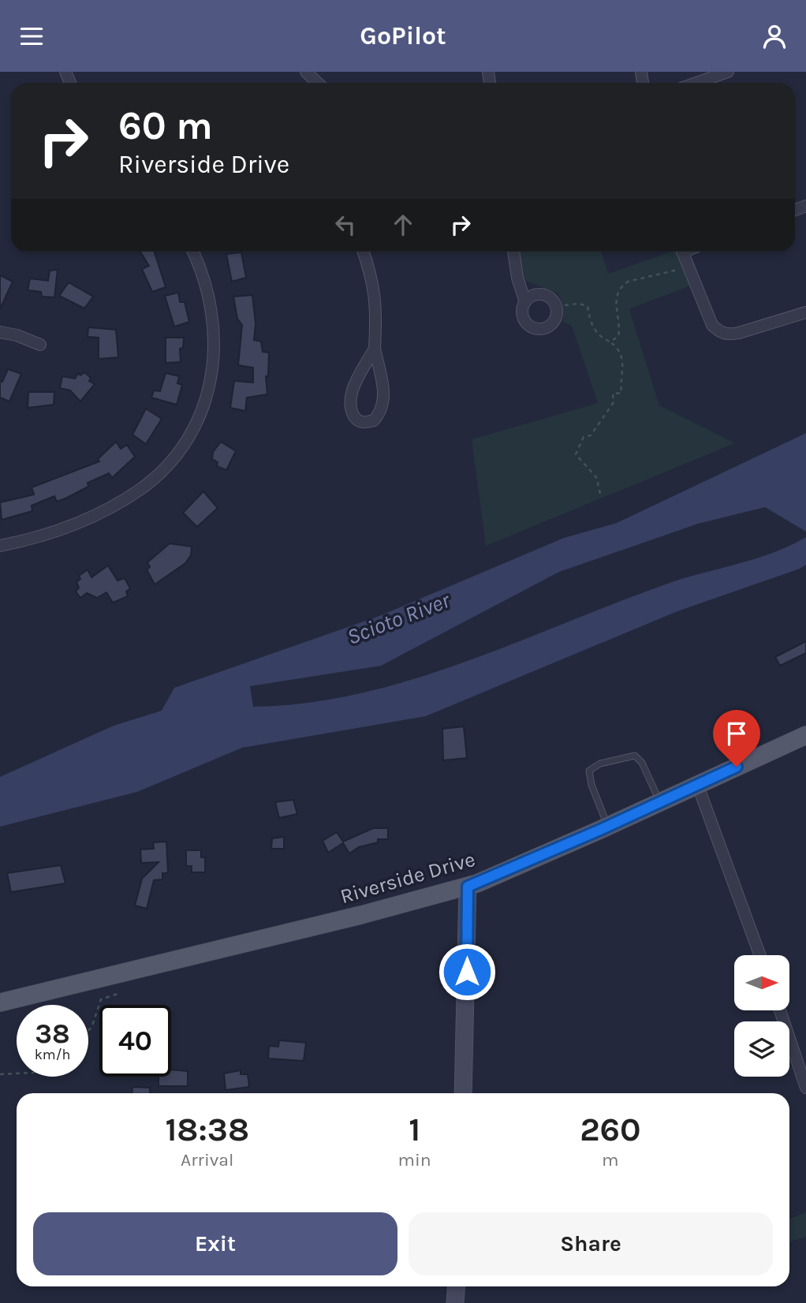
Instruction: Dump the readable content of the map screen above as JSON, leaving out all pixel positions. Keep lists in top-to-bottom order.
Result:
{
  "streets": {
    "main road": ["Riverside Drive"]
  },
  "water": ["Scioto River"],
  "north": "right",
  "page": {
    "header": "GoPilot",
    "turn": ["60 m", "Riverside Drive"],
    "speed": "38 km/h",
    "limit": "40",
    "eta": [
      "18:38",
      "Arrival",
      "1",
      "min",
      "260",
      "m"
    ],
    "buttons": ["Exit", "Share"]
  }
}
